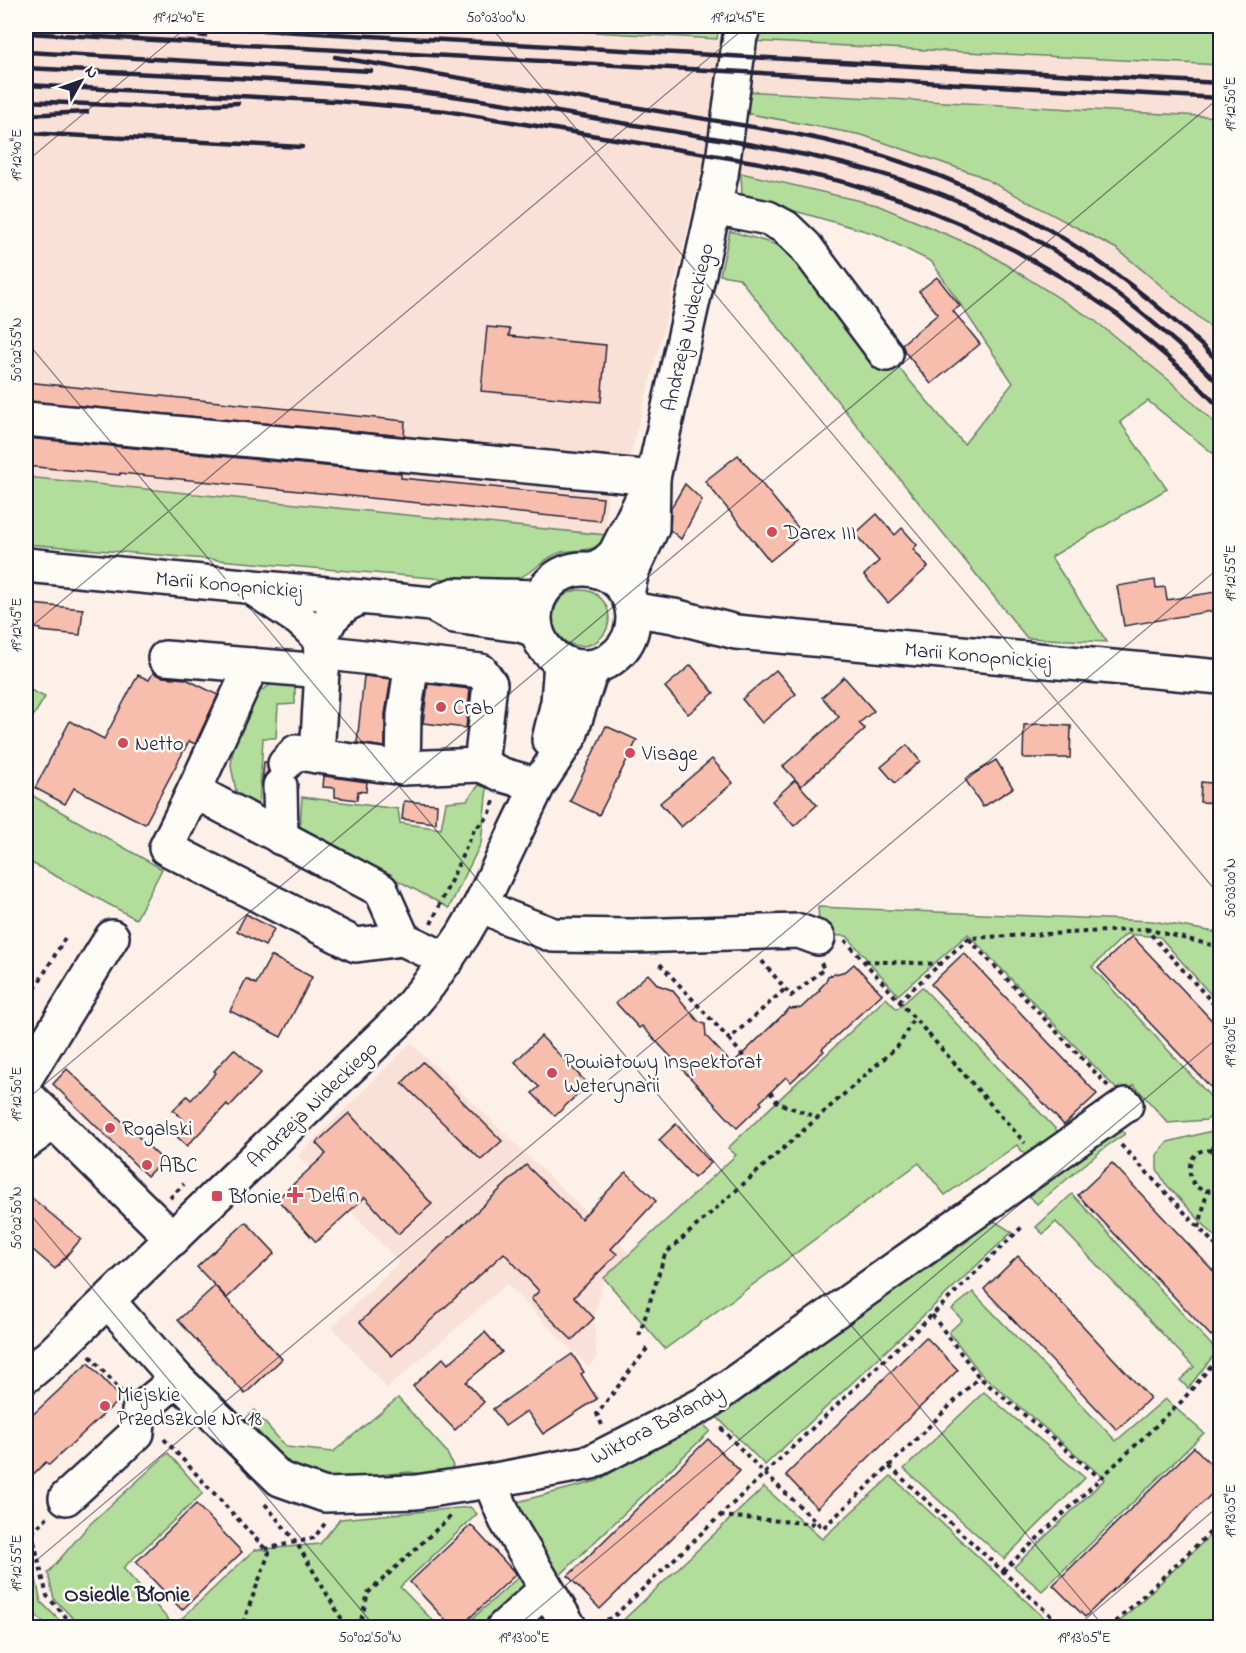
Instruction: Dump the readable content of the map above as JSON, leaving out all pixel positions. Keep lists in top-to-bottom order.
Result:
{
  "streets": {
    "street": ["Andrzeja Nideckiego", "Marii Konopnickiej", "Wiktora Bałandy"]
  },
  "crossings": [
    ["Andrzeja Nideckiego", "Marii Konopnickiej"],
    ["Andrzeja Nideckiego", "Wiktora Bałandy"]
  ],
  "districts": ["Osiedle Błonie"],
  "places": {
    "other": [
      "Darex III",
      "Crab",
      "Netto",
      "Visage",
      "Powiatowy Inspektorat Weterynarii",
      "Rogalski",
      "ABC",
      "Miejskie Przedszkole Nr 18"
    ],
    "health": ["Delfin"],
    "transit": ["Błonie"]
  },
  "north": "top right",
  "coordinates": [
    "19°12'40\"E",
    "50°03'00\"N",
    "19°12'45\"E",
    "19°12'50\"E",
    "50°02'55\"N",
    "19°12'55\"E",
    "19°13'00\"E",
    "50°02'50\"N",
    "19°13'05\"E"
  ]
}
